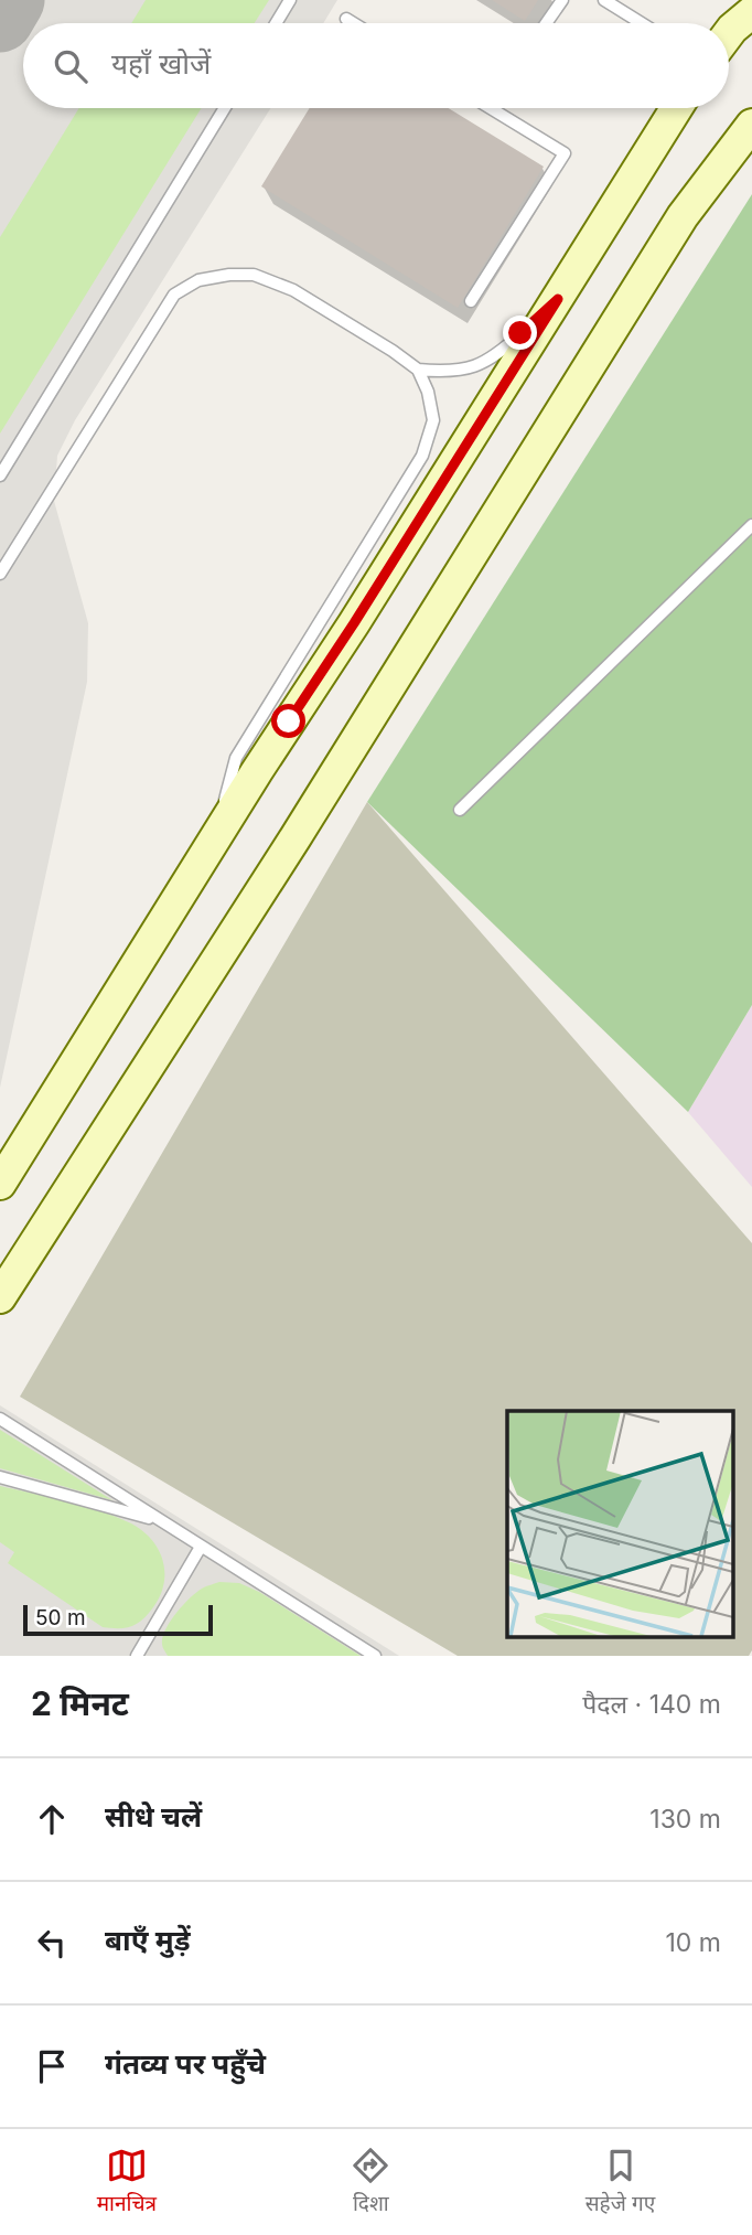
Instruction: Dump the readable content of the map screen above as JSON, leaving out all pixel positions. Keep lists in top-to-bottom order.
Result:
{
  "scale_bar": "50 m",
  "page": {
    "search": "यहाँ खोजें",
    "scale": "50 m",
    "heading": ["2 मिनट", "पैदल · 140 m"],
    "list": [
      ["सीधे चलें", "130 m"],
      ["बाएँ मुड़ें", "10 m"],
      "गंतव्य पर पहुँचे"
    ],
    "nav": ["मानचित्र", "दिशा", "सहेजे गए"]
  }
}
